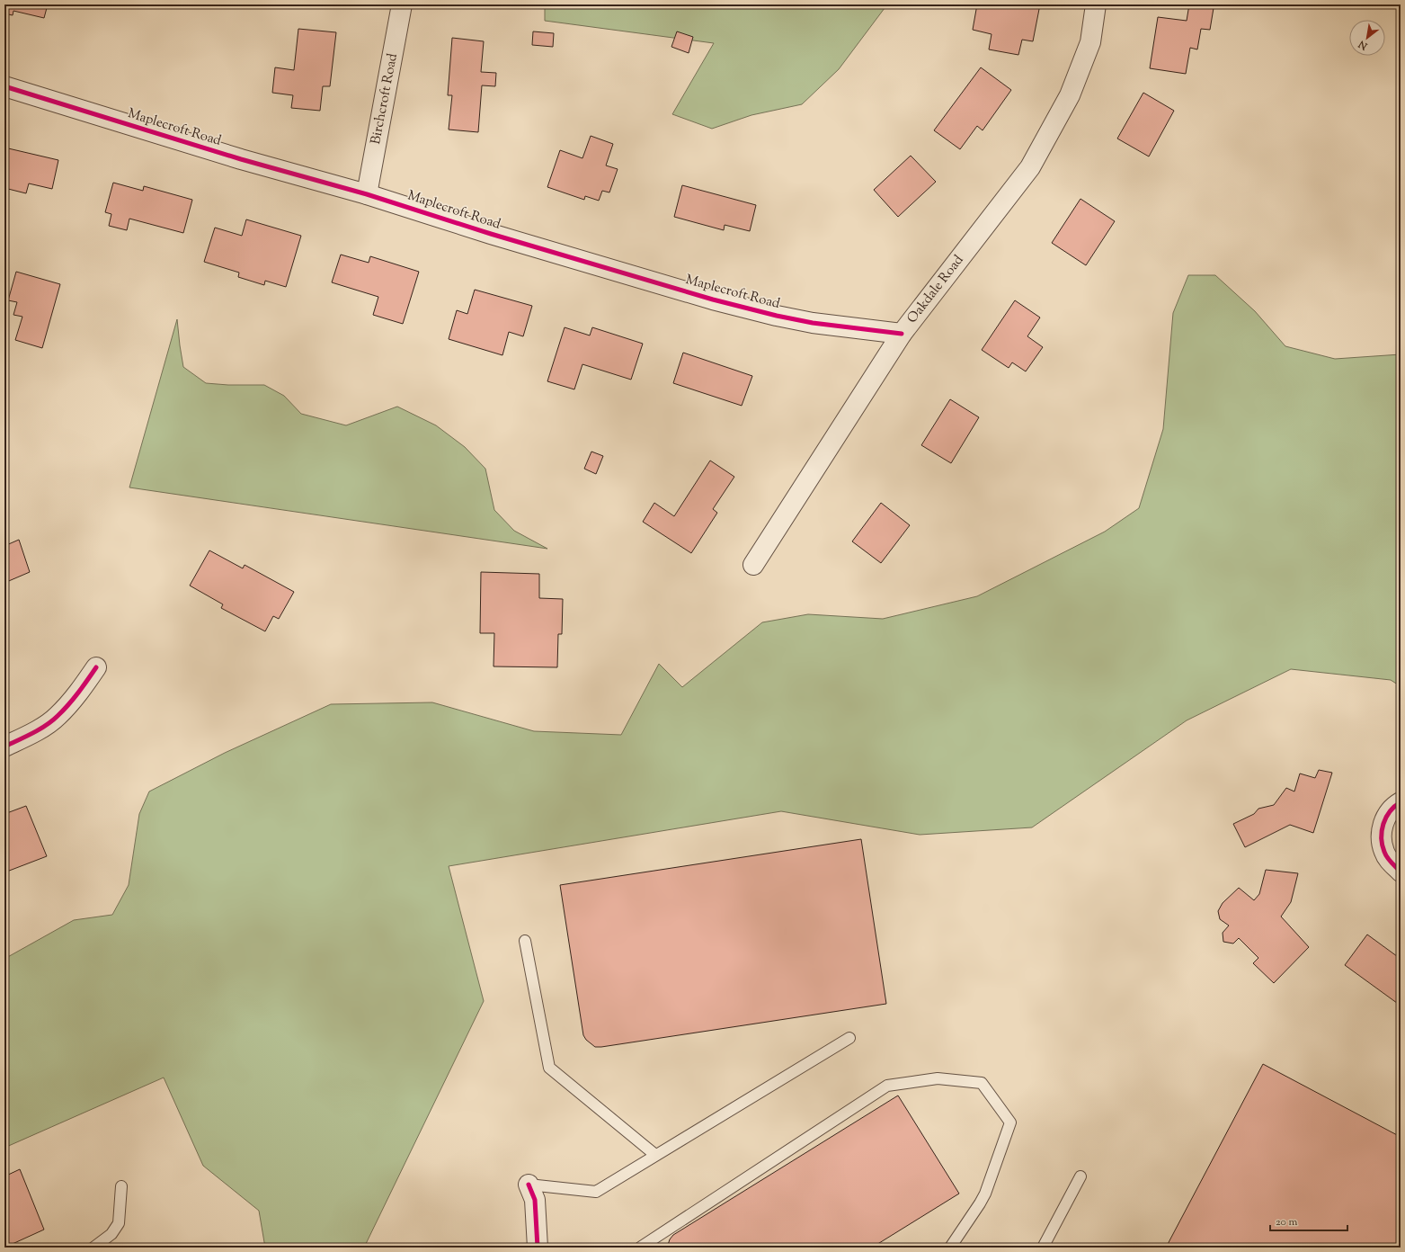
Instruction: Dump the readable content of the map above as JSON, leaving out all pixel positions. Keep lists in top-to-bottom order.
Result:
{
  "streets": {
    "street": ["Birchcroft Road", "Maplecroft Road", "Oakdale Road"]
  },
  "crossings": [
    ["Birchcroft Road", "Maplecroft Road"],
    ["Maplecroft Road", "Oakdale Road"]
  ],
  "scale_bar": "20 m",
  "north": "bottom left"
}
